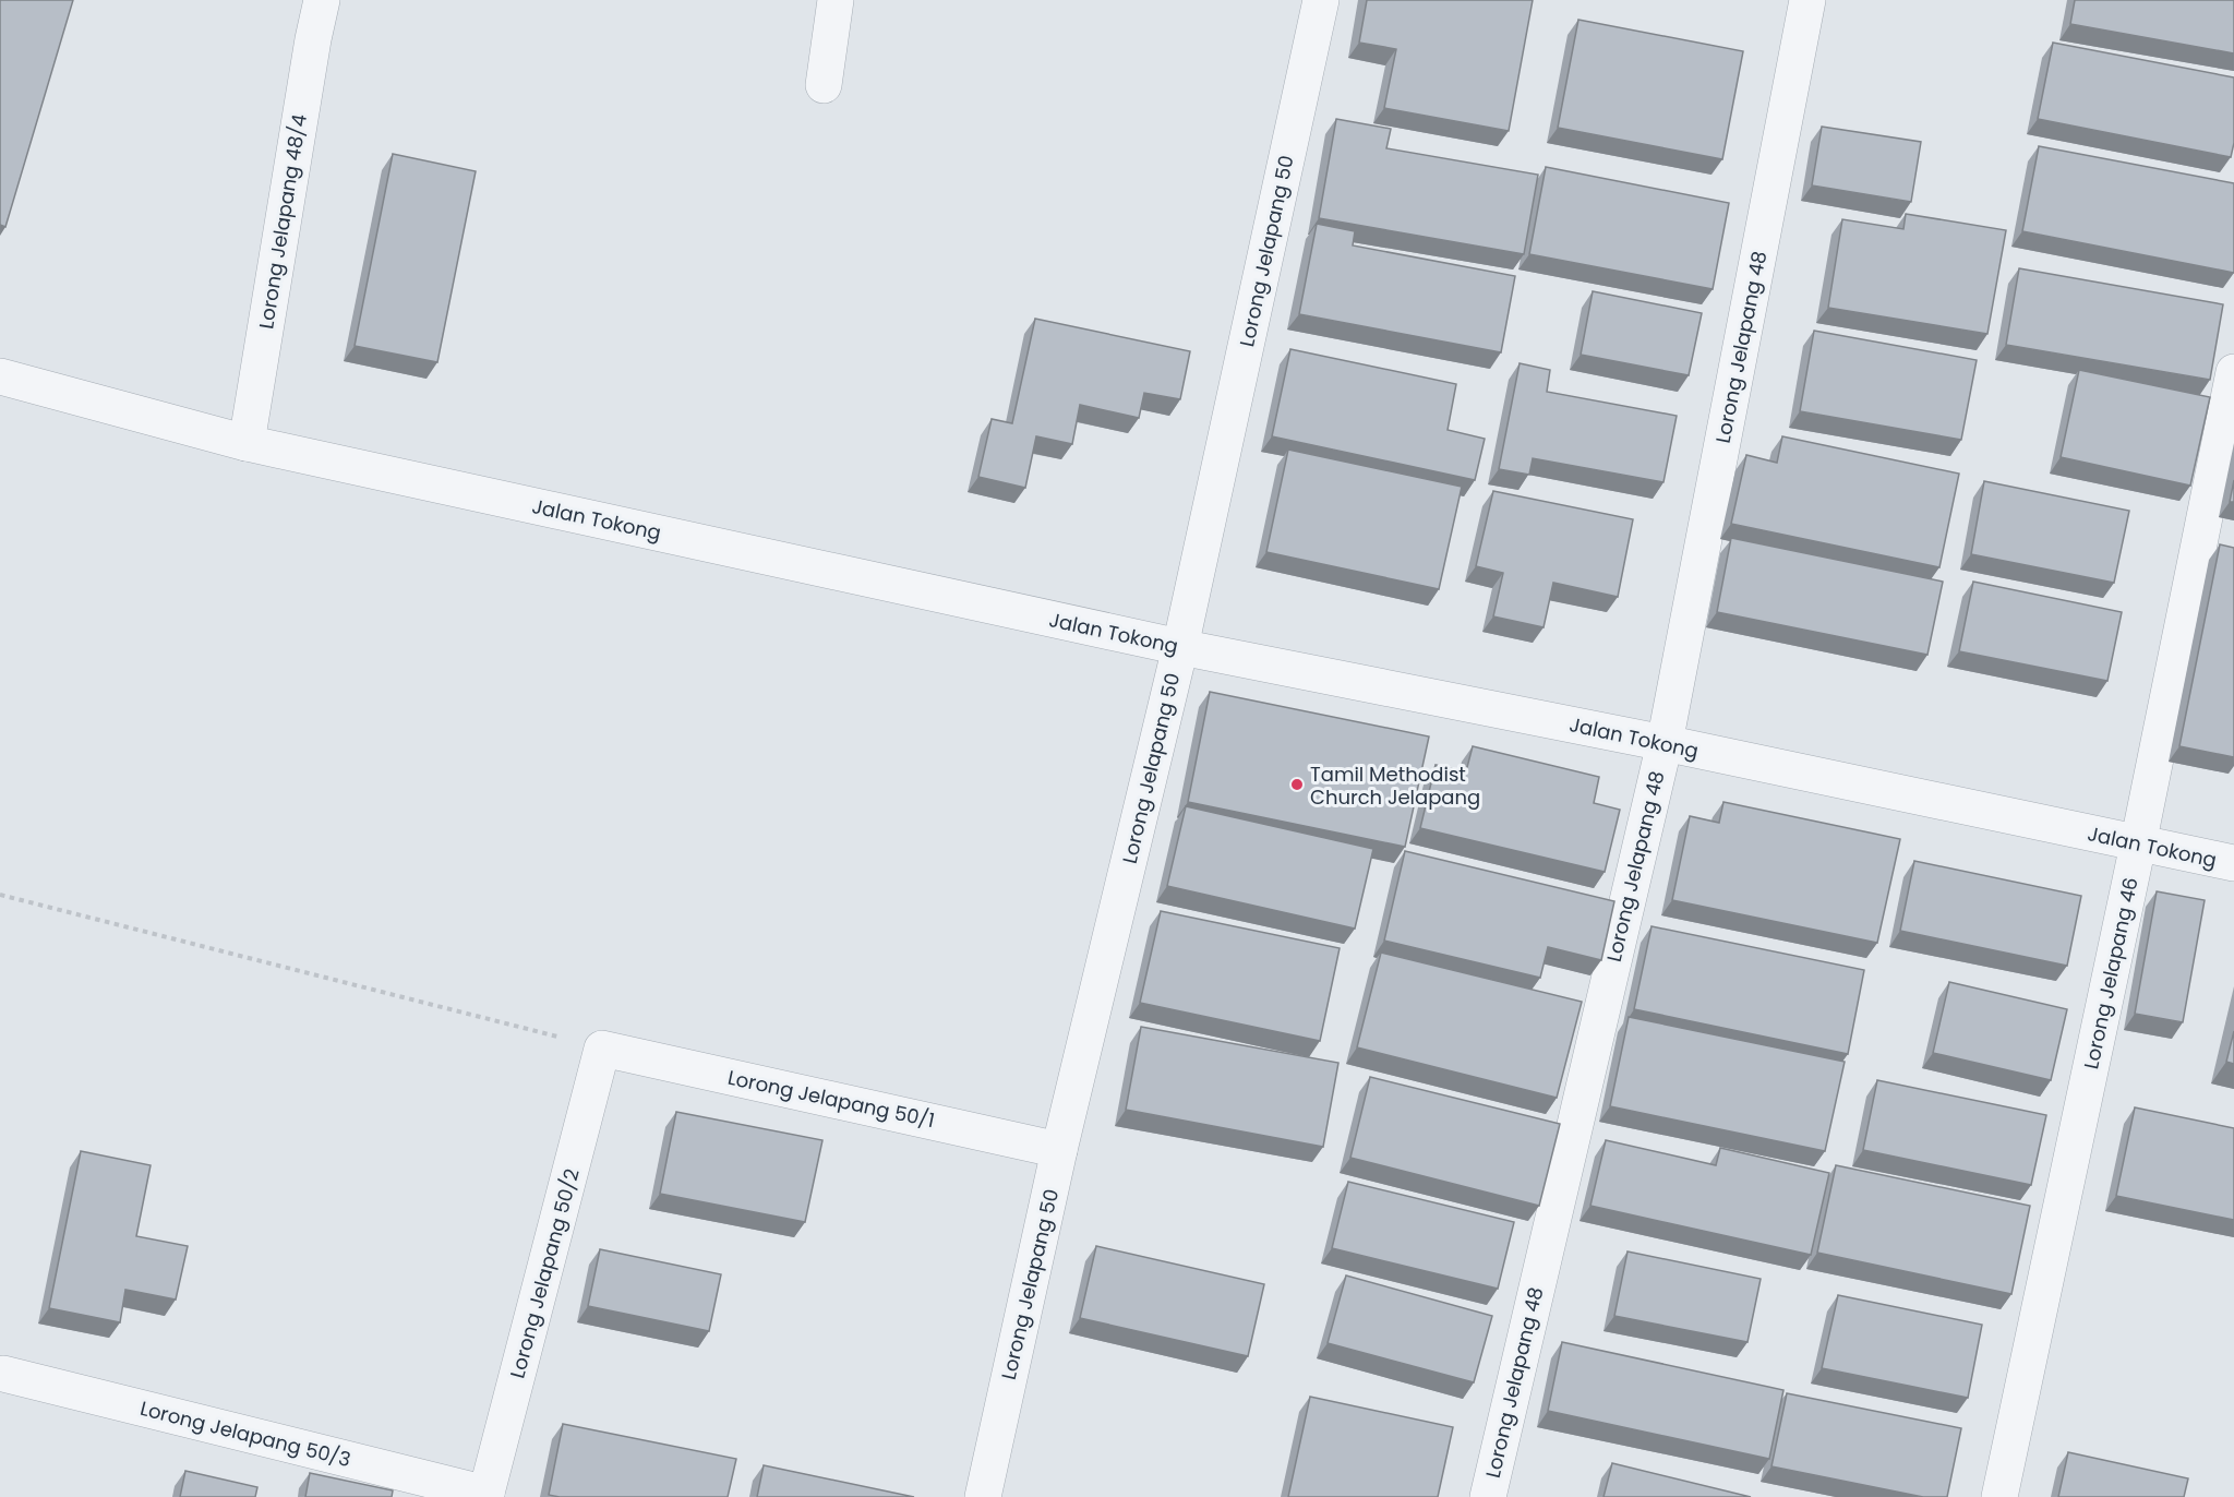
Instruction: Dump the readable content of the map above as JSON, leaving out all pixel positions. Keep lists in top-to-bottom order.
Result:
{
  "streets": {
    "street": [
      "Lorong Jelapang 48/4",
      "Lorong Jelapang 50",
      "Lorong Jelapang 48",
      "Jalan Tokong",
      "Lorong Jelapang 46",
      "Lorong Jelapang 50/1",
      "Lorong Jelapang 50/2",
      "Lorong Jelapang 50/3"
    ]
  },
  "crossings": [
    ["Lorong Jelapang 48/4", "Jalan Tokong"],
    ["Lorong Jelapang 50", "Jalan Tokong"],
    ["Lorong Jelapang 50", "Lorong Jelapang 50/1"],
    ["Lorong Jelapang 48", "Jalan Tokong"],
    ["Jalan Tokong", "Lorong Jelapang 46"],
    ["Lorong Jelapang 50/1", "Lorong Jelapang 50/2"],
    ["Lorong Jelapang 50/2", "Lorong Jelapang 50/3"]
  ],
  "places": ["Tamil Methodist Church Jelapang"]
}
